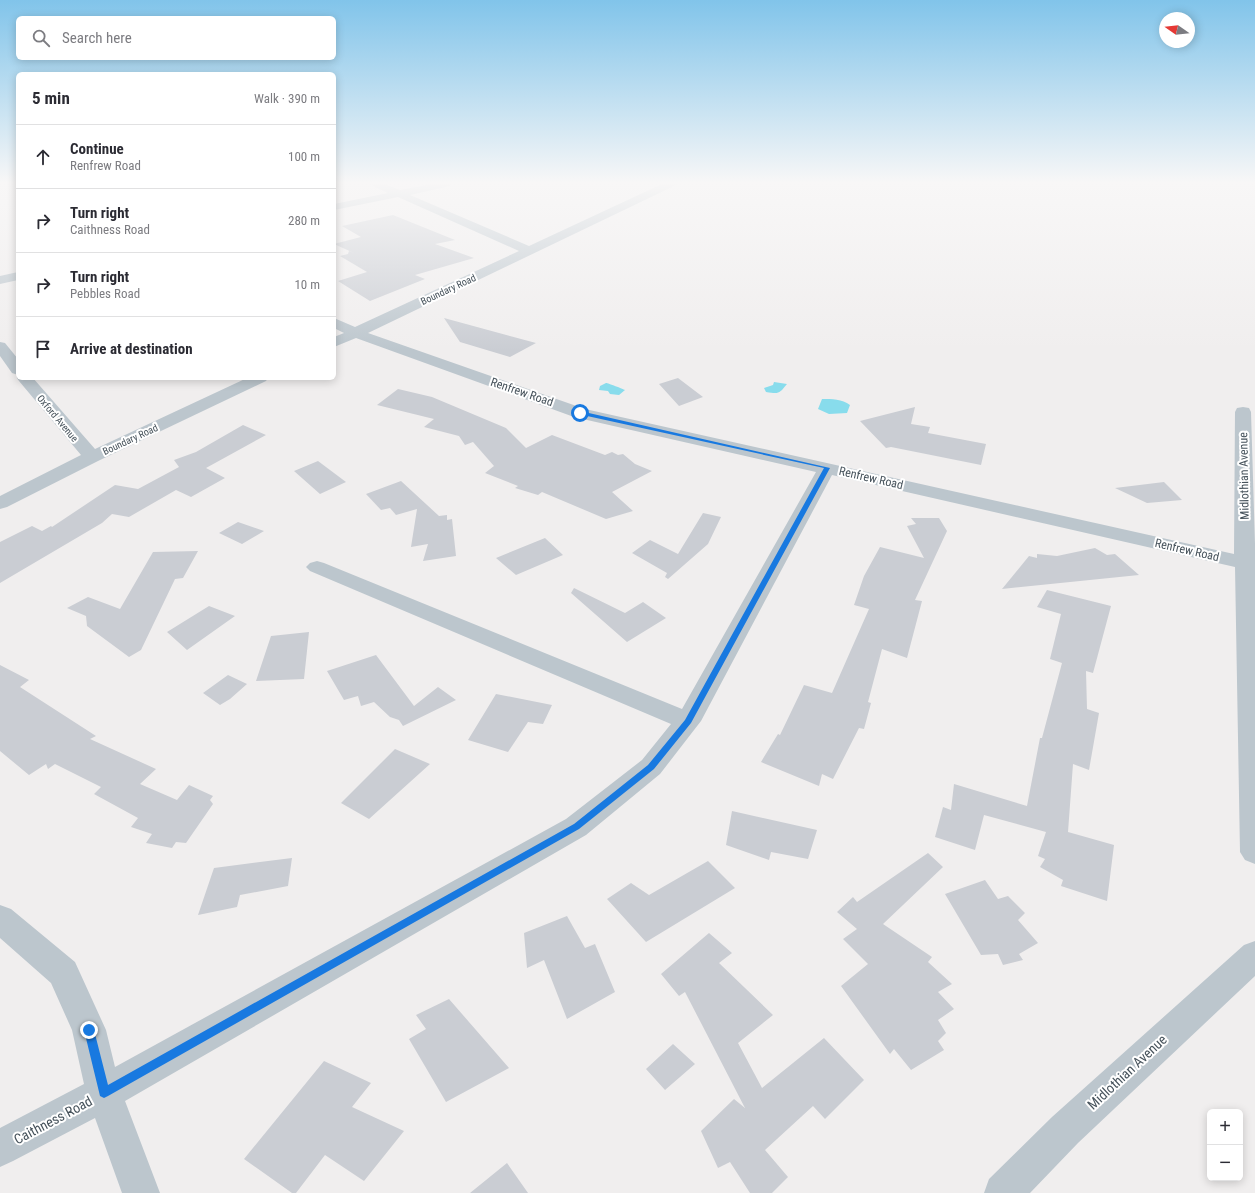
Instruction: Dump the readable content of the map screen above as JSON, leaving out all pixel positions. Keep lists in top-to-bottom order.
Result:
{
  "streets": {
    "street": [
      "Boundary Road",
      "Renfrew Road",
      "Oxford Avenue",
      "Midlothian Avenue",
      "Caithness Road"
    ]
  },
  "crossings": [
    ["Boundary Road", "Renfrew Road"],
    ["Boundary Road", "Oxford Avenue"],
    ["Renfrew Road", "Midlothian Avenue"],
    ["Renfrew Road", "Caithness Road"]
  ],
  "north": "left",
  "page": {
    "search": "Search here",
    "heading": ["5 min", "Walk · 390 m"],
    "list": [
      ["Continue", "Renfrew Road", "100 m"],
      ["Turn right", "Caithness Road", "280 m"],
      ["Turn right", "Pebbles Road", "10 m"],
      "Arrive at destination"
    ],
    "map_buttons": ["+", "−"]
  }
}
